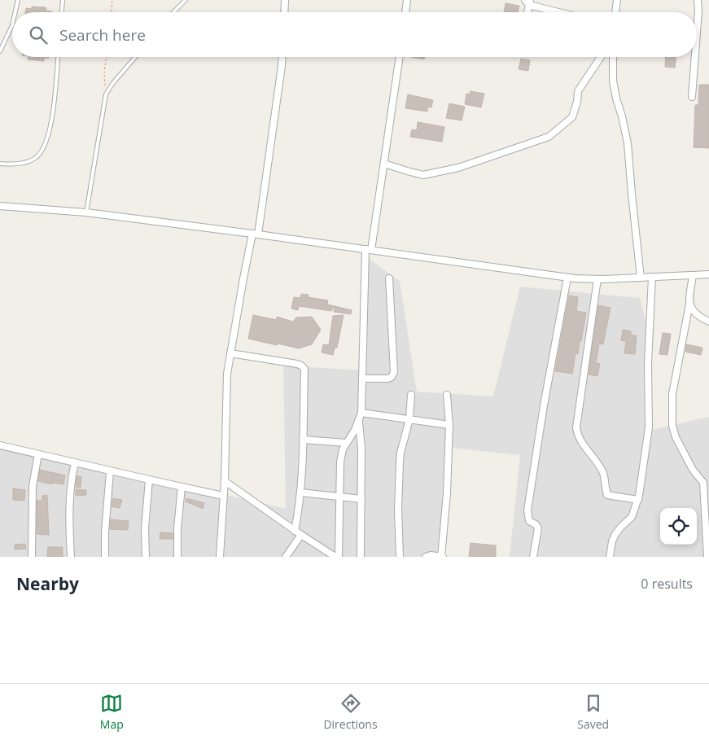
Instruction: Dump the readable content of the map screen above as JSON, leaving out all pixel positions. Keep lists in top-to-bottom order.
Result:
{
  "page": {
    "search": "Search here",
    "heading": ["Nearby", "0 results"],
    "nav": ["Map", "Directions", "Saved"]
  }
}
